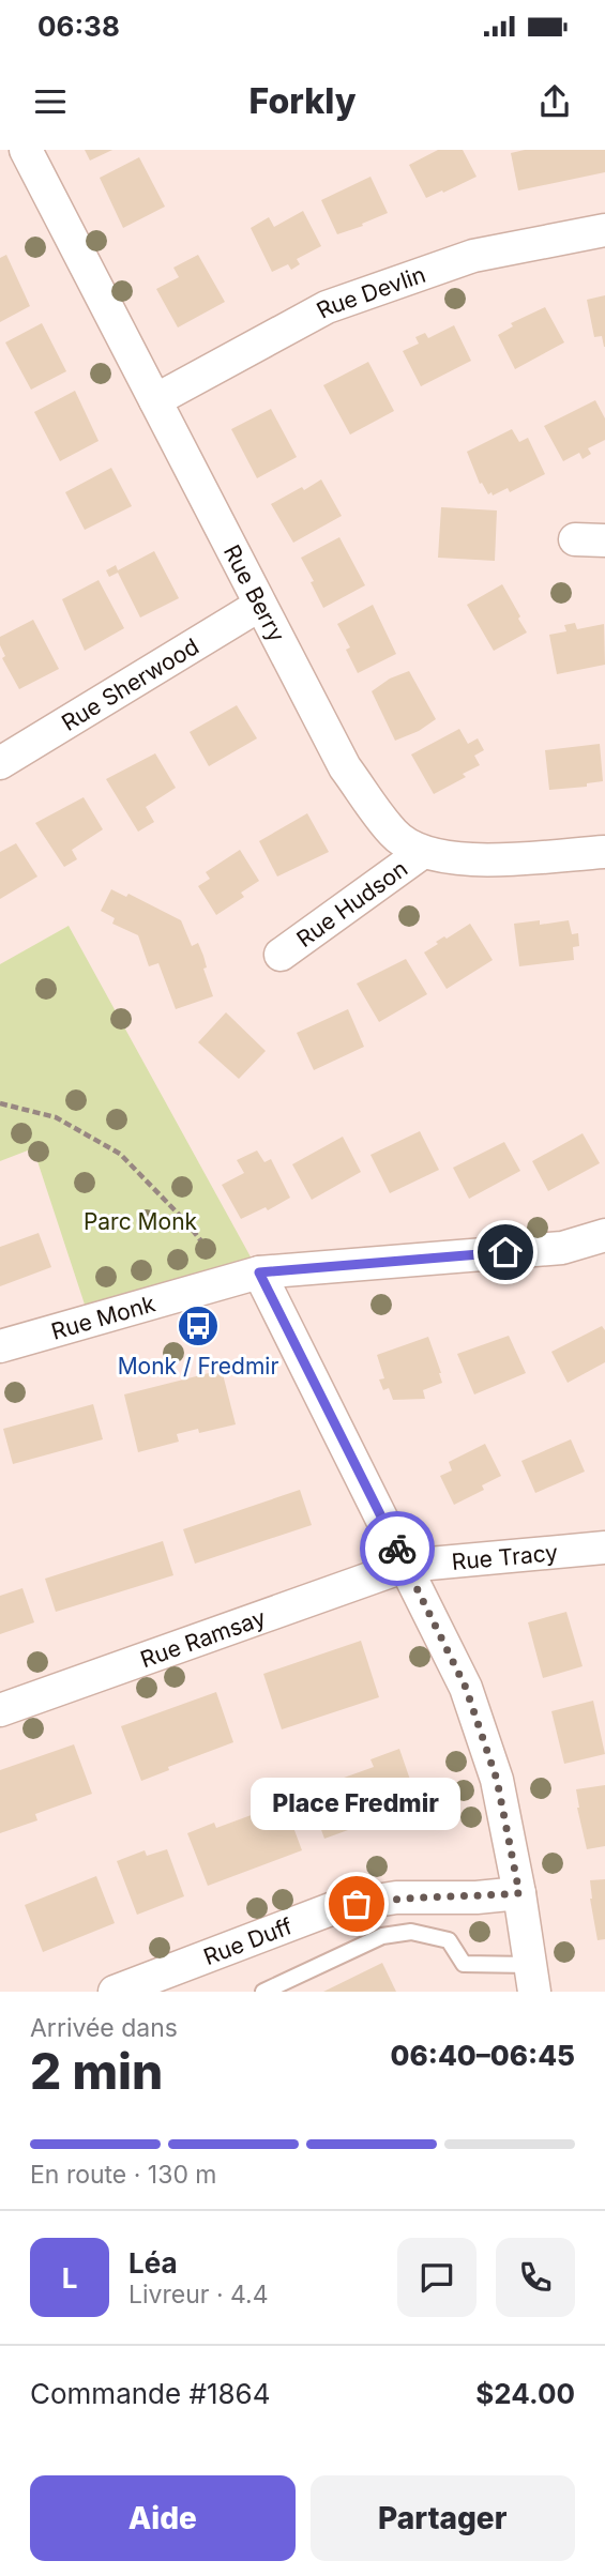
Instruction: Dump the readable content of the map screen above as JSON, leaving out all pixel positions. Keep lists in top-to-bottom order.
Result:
{
  "streets": {
    "street": [
      "Rue Devlin",
      "Rue Berry",
      "Rue Sherwood",
      "Rue Hudson",
      "Rue Monk",
      "Rue Tracy",
      "Rue Ramsay",
      "Rue Duff"
    ]
  },
  "crossings": [
    ["Rue Devlin", "Rue Berry"],
    ["Rue Berry", "Rue Sherwood"],
    ["Rue Berry", "Rue Hudson"],
    ["Rue Tracy", "Rue Ramsay"]
  ],
  "parks": ["Parc Monk"],
  "places": {
    "bus stop": ["Monk / Fredmir"],
    "other": ["Place Fredmir"]
  },
  "page": {
    "status": "06:38",
    "header": "Forkly",
    "bubble": "Place Fredmir",
    "heading": ["2 min", "Arrivée dans", "06:40–06:45"],
    "panel": [
      "Léa",
      "Livreur · 4.4",
      "Commande #1864",
      "$24.00"
    ],
    "bar": "En route · 130 m",
    "round": "L",
    "buttons": ["Aide", "Partager"]
  }
}
